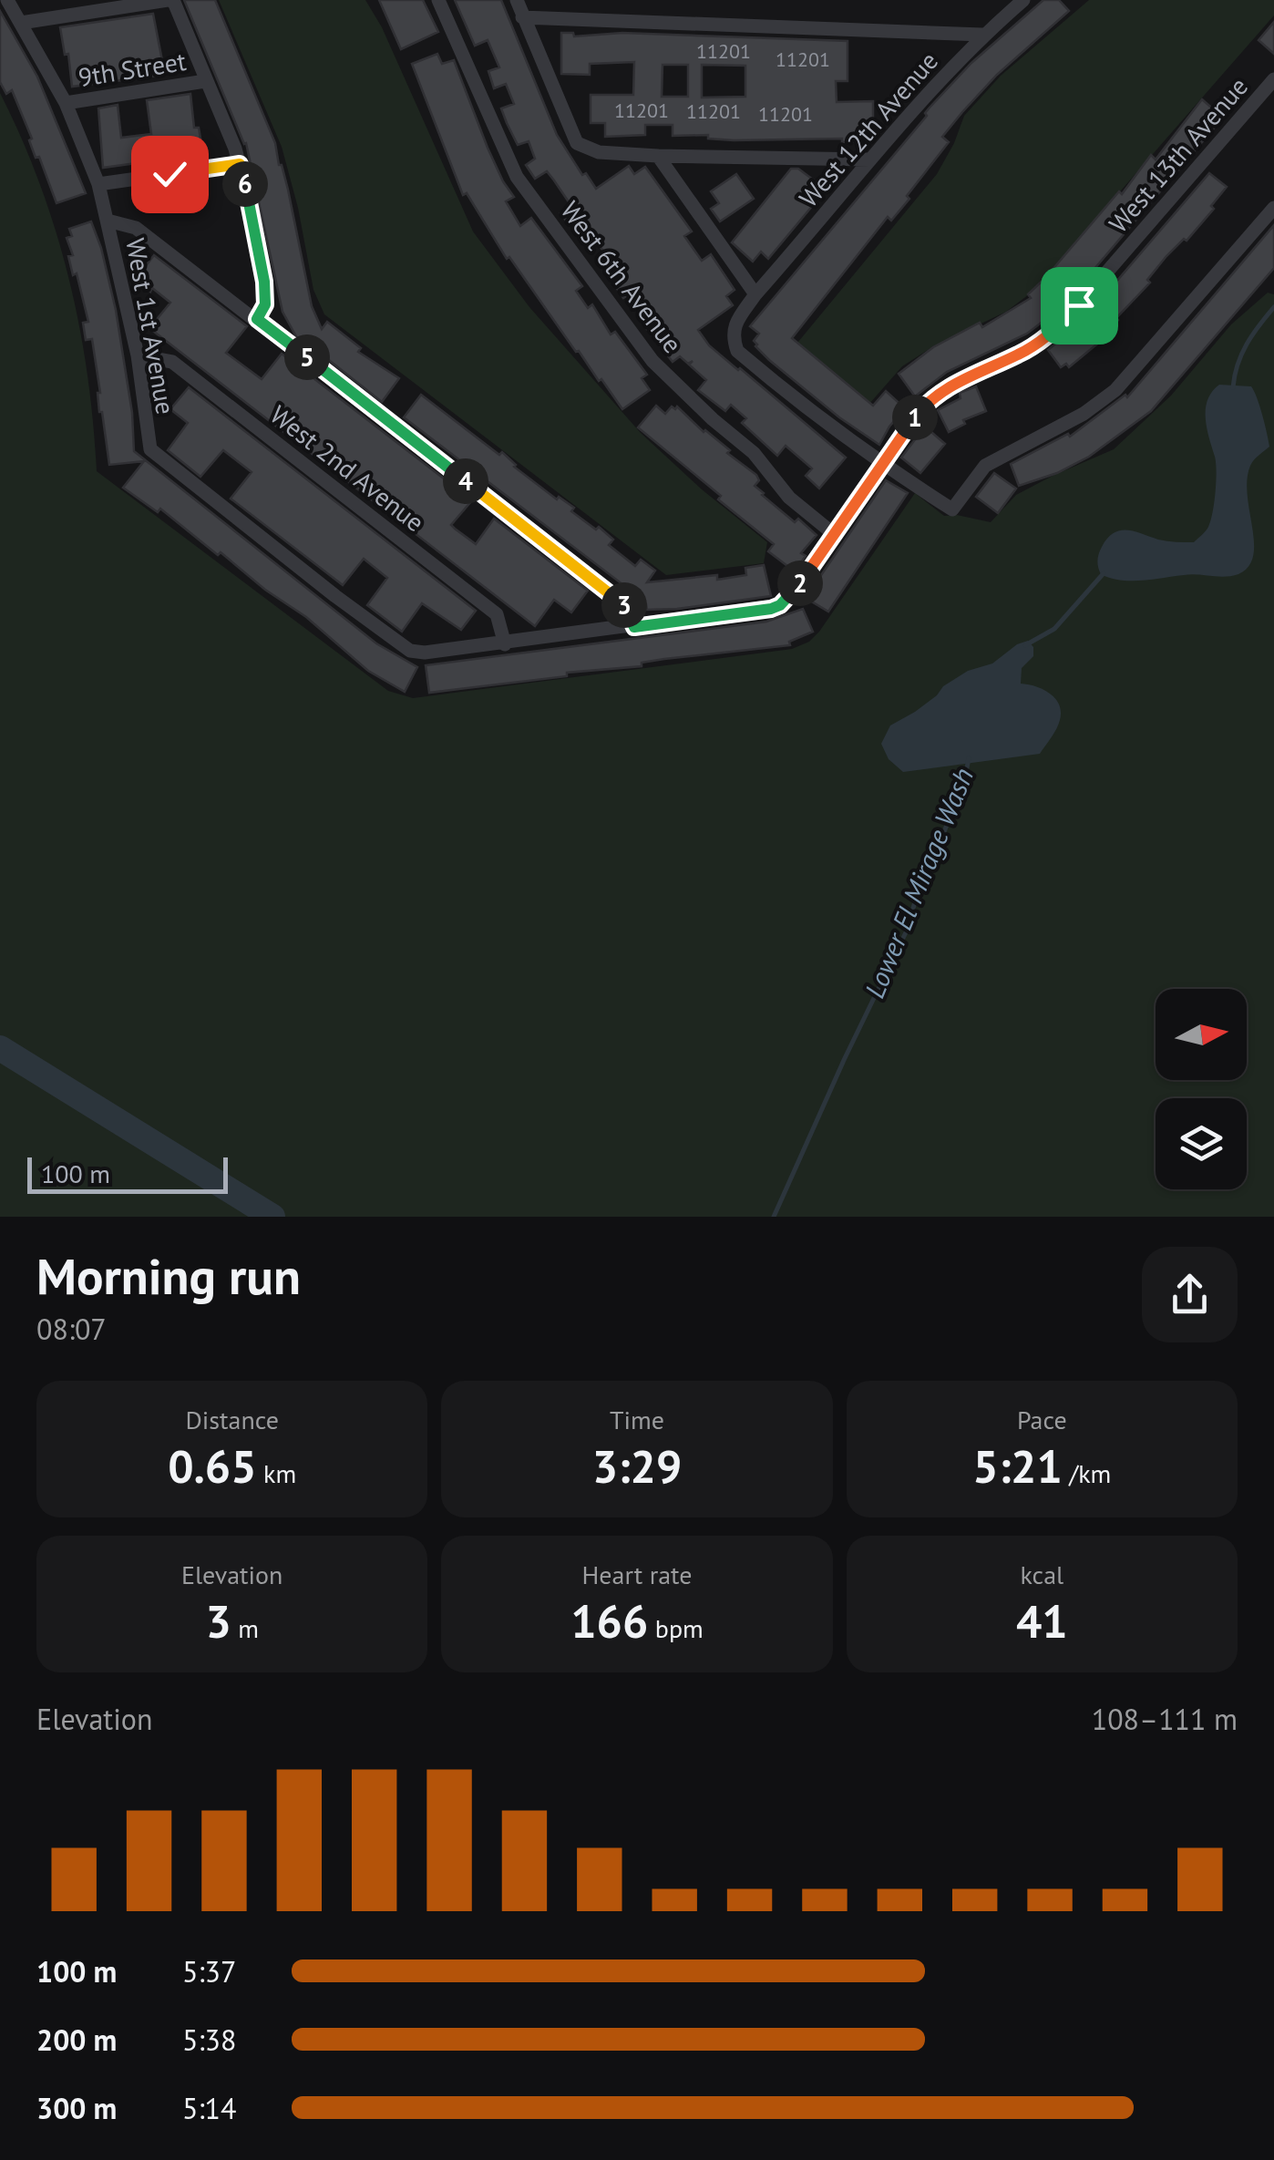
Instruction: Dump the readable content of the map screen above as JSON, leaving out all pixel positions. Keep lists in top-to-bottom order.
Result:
{
  "streets": {
    "street": [
      "9th Street",
      "West 12th Avenue",
      "West 13th Avenue",
      "West 6th Avenue",
      "West 1st Avenue",
      "West 2nd Avenue"
    ]
  },
  "crossings": [
    ["9th Street", "West 1st Avenue"],
    ["West 12th Avenue", "West 13th Avenue"],
    ["West 13th Avenue", "West 6th Avenue"],
    ["West 1st Avenue", "West 2nd Avenue"]
  ],
  "water": ["Lower El Mirage Wash"],
  "house_numbers": [
    "11201",
    "11201",
    "11201",
    "11201",
    "11201"
  ],
  "scale_bar": "100 m",
  "north": "right",
  "page": {
    "pins": [
      "6",
      "5",
      "1",
      "4",
      "2",
      "3"
    ],
    "scale": "100 m",
    "heading": ["Morning run", "08:07"],
    "stats": [
      ["Distance", "0.65 km"],
      ["Time", "3:29"],
      ["Pace", "5:21 /km"],
      ["Elevation", "3 m"],
      ["Heart rate", "166 bpm"],
      ["kcal", "41"]
    ],
    "chart": ["Elevation", "108–111 m"],
    "list": [
      {
        "name": "100 m",
        "note": "5:37"
      },
      {
        "name": "200 m",
        "note": "5:38"
      },
      {
        "name": "300 m",
        "note": "5:14"
      }
    ]
  }
}
